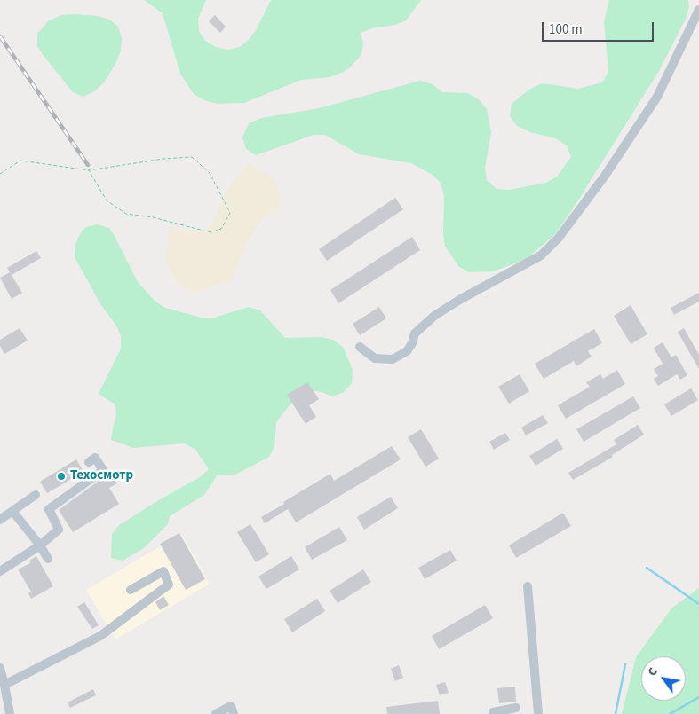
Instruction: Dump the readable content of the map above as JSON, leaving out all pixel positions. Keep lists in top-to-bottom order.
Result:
{
  "places": ["Техосмотр"],
  "scale_bar": "100 m",
  "north": "top left"
}
